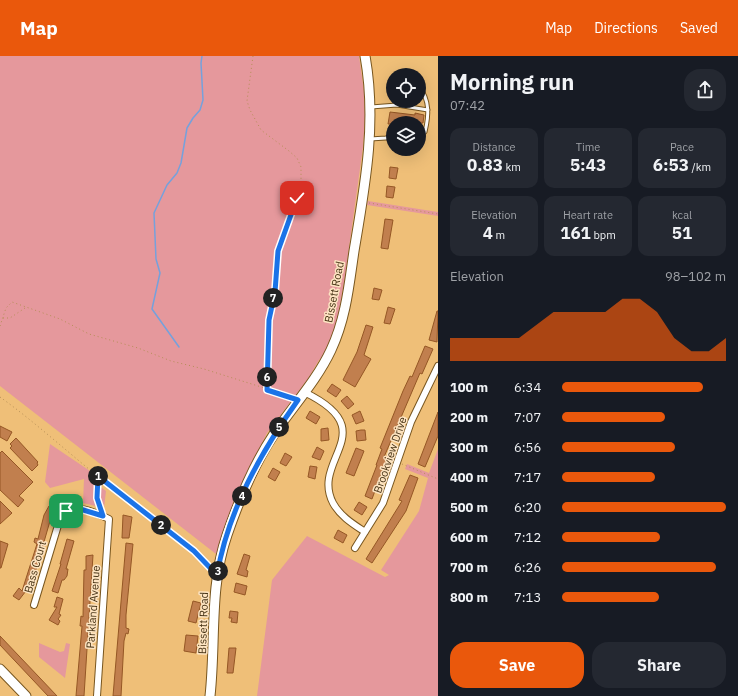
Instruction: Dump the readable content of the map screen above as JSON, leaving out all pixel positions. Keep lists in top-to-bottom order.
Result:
{
  "streets": {
    "main road": ["Bissett Road"],
    "street": ["Brookview Drive", "Bass Court", "Parkland Avenue"]
  },
  "crossings": [
    ["Bass Court", "Parkland Avenue"]
  ],
  "page": {
    "header": "Map",
    "nav": ["Map", "Directions", "Saved"],
    "heading": ["Morning run", "07:42"],
    "stats": [
      ["Distance", "0.83 km"],
      ["Time", "5:43"],
      ["Pace", "6:53 /km"],
      ["Elevation", "4 m"],
      ["Heart rate", "161 bpm"],
      ["kcal", "51"]
    ],
    "chart": ["Elevation", "98–102 m"],
    "pins": [
      "7",
      "6",
      "5",
      "1",
      "4",
      "2",
      "3"
    ],
    "list": [
      {
        "name": "100 m",
        "note": "6:34"
      },
      {
        "name": "200 m",
        "note": "7:07"
      },
      {
        "name": "300 m",
        "note": "6:56"
      },
      {
        "name": "400 m",
        "note": "7:17"
      },
      {
        "name": "500 m",
        "note": "6:20"
      },
      {
        "name": "600 m",
        "note": "7:12"
      },
      {
        "name": "700 m",
        "note": "6:26"
      },
      {
        "name": "800 m",
        "note": "7:13"
      }
    ],
    "buttons": ["Save", "Share"]
  }
}
